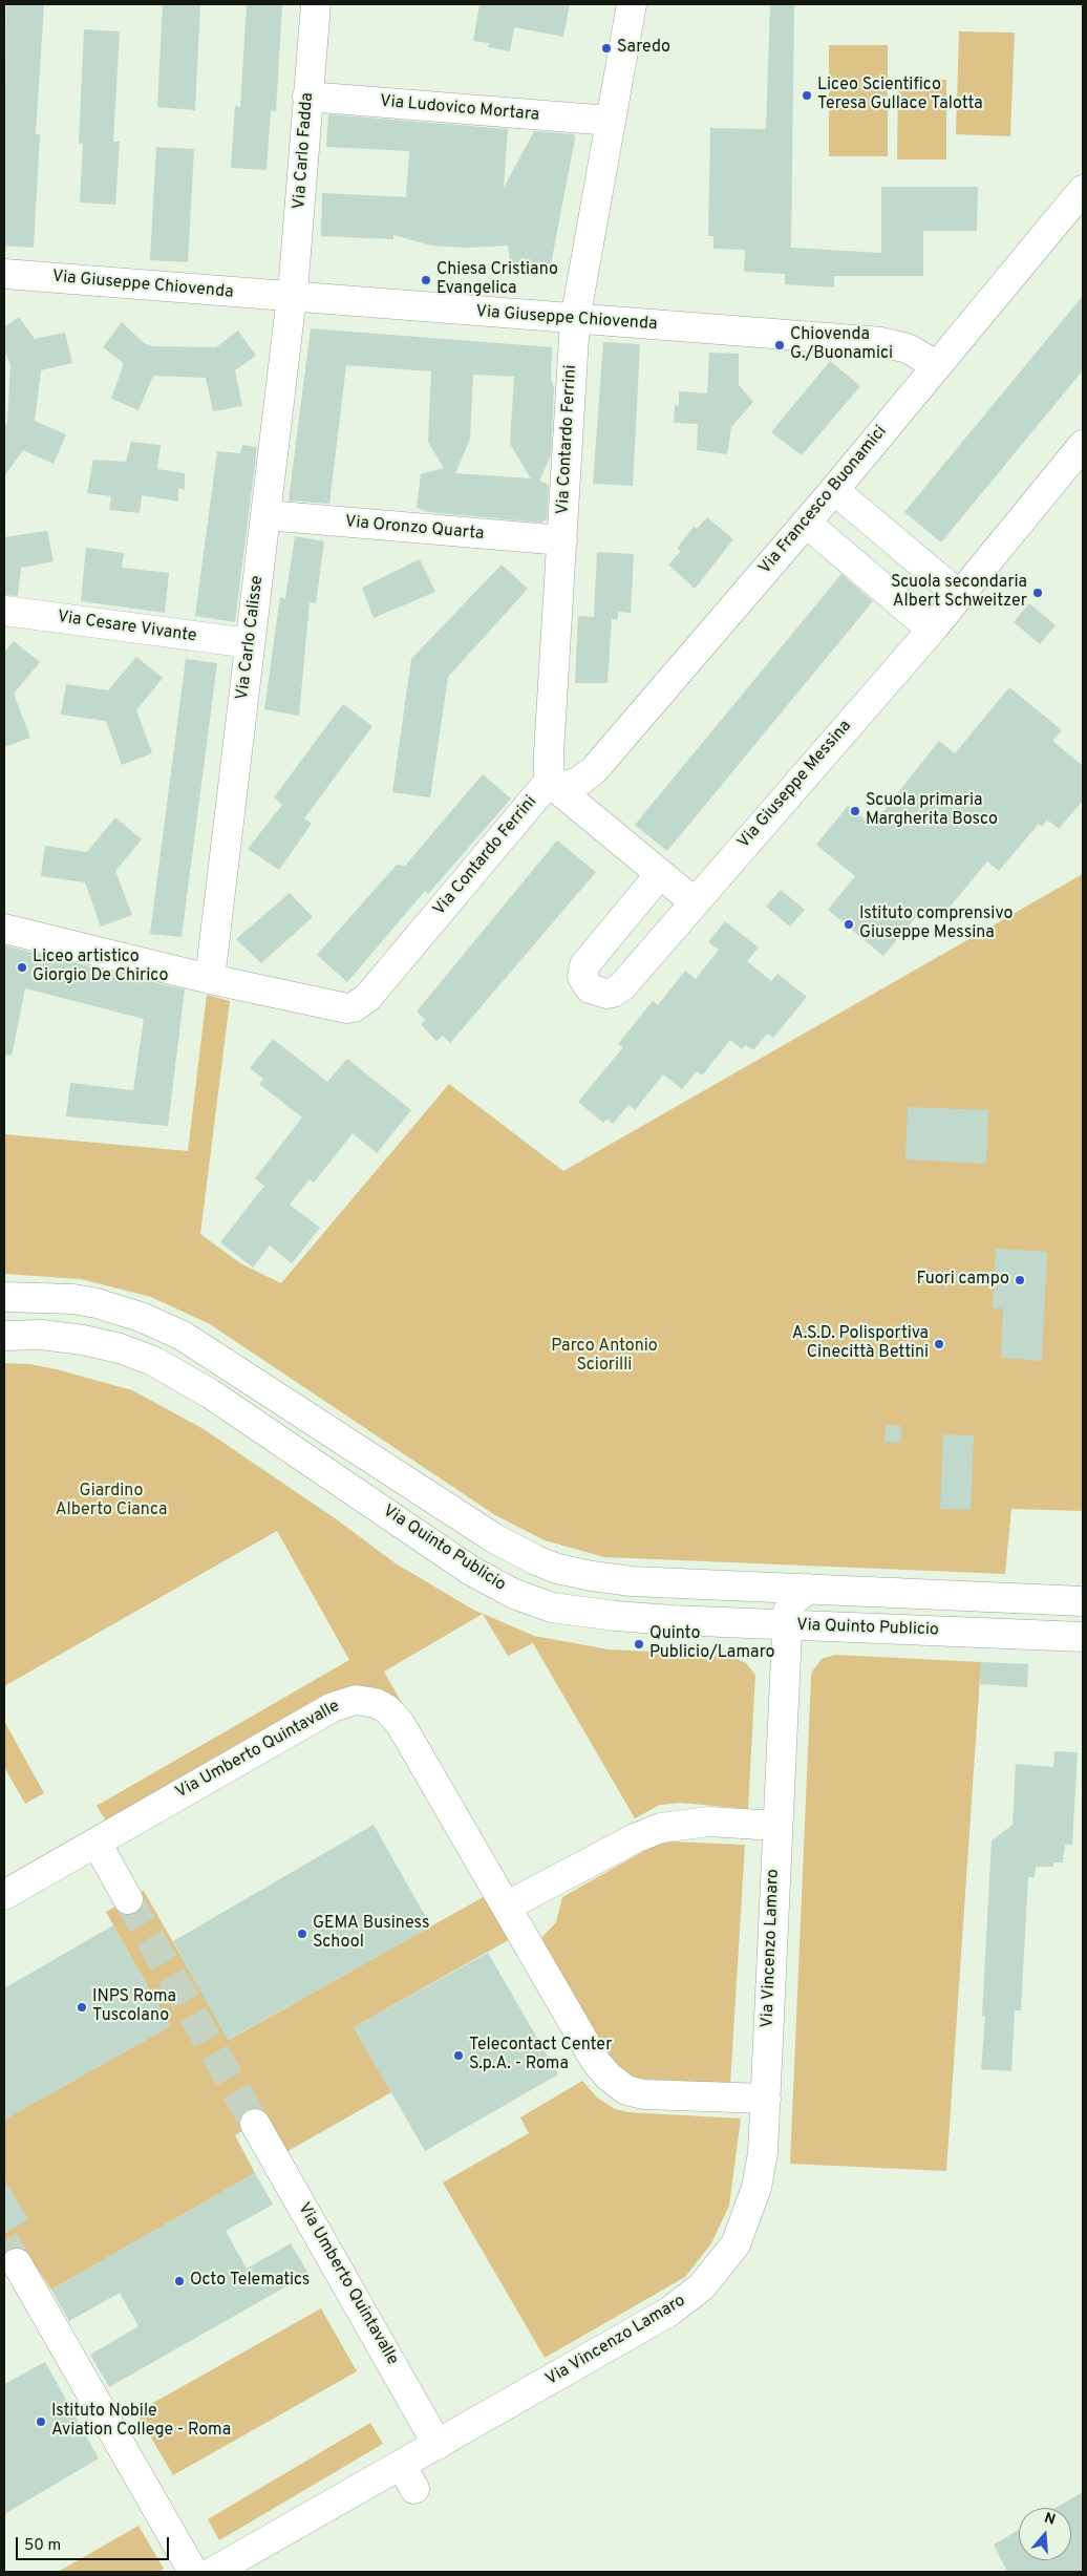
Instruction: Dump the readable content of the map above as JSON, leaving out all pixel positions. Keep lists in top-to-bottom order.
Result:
{
  "streets": {
    "street": [
      "Via Ludovico Mortara",
      "Via Carlo Fadda",
      "Via Giuseppe Chiovenda",
      "Via Contardo Ferrini",
      "Via Francesco Buonamici",
      "Via Oronzo Quarta",
      "Via Cesare Vivante",
      "Via Carlo Calisse",
      "Via Giuseppe Messina",
      "Via Quinto Publicio",
      "Via Umberto Quintavalle",
      "Via Vincenzo Lamaro"
    ]
  },
  "crossings": [
    ["Via Ludovico Mortara", "Via Carlo Fadda"],
    ["Via Ludovico Mortara", "Via Contardo Ferrini"],
    ["Via Carlo Fadda", "Via Giuseppe Chiovenda"],
    ["Via Carlo Fadda", "Via Carlo Calisse"],
    ["Via Giuseppe Chiovenda", "Via Contardo Ferrini"],
    ["Via Giuseppe Chiovenda", "Via Francesco Buonamici"],
    ["Via Giuseppe Chiovenda", "Via Carlo Calisse"],
    ["Via Contardo Ferrini", "Via Francesco Buonamici"],
    ["Via Contardo Ferrini", "Via Oronzo Quarta"],
    ["Via Contardo Ferrini", "Via Carlo Calisse"],
    ["Via Oronzo Quarta", "Via Carlo Calisse"],
    ["Via Cesare Vivante", "Via Carlo Calisse"],
    ["Via Quinto Publicio", "Via Vincenzo Lamaro"],
    ["Via Umberto Quintavalle", "Via Vincenzo Lamaro"]
  ],
  "parks": ["Parco Antonio Sciorilli", "Giardino Alberto Cianca"],
  "places": [
    "Saredo",
    "Liceo Scientifico Teresa Gullace Talotta",
    "Chiesa Cristiano Evangelica",
    "Chiovenda G./Buonamici",
    "Scuola secondaria Albert Schweitzer",
    "Scuola primaria Margherita Bosco",
    "Istituto comprensivo Giuseppe Messina",
    "Liceo artistico Giorgio De Chirico",
    "Fuori campo",
    "A.S.D. Polisportiva Cinecittà Bettini",
    "Quinto Publicio/Lamaro",
    "GEMA Business School",
    "INPS Roma Tuscolano",
    "Telecontact Center S.p.A. - Roma",
    "Octo Telematics",
    "Istituto Nobile Aviation College - Roma"
  ],
  "scale_bar": "50 m",
  "north": "top"
}
